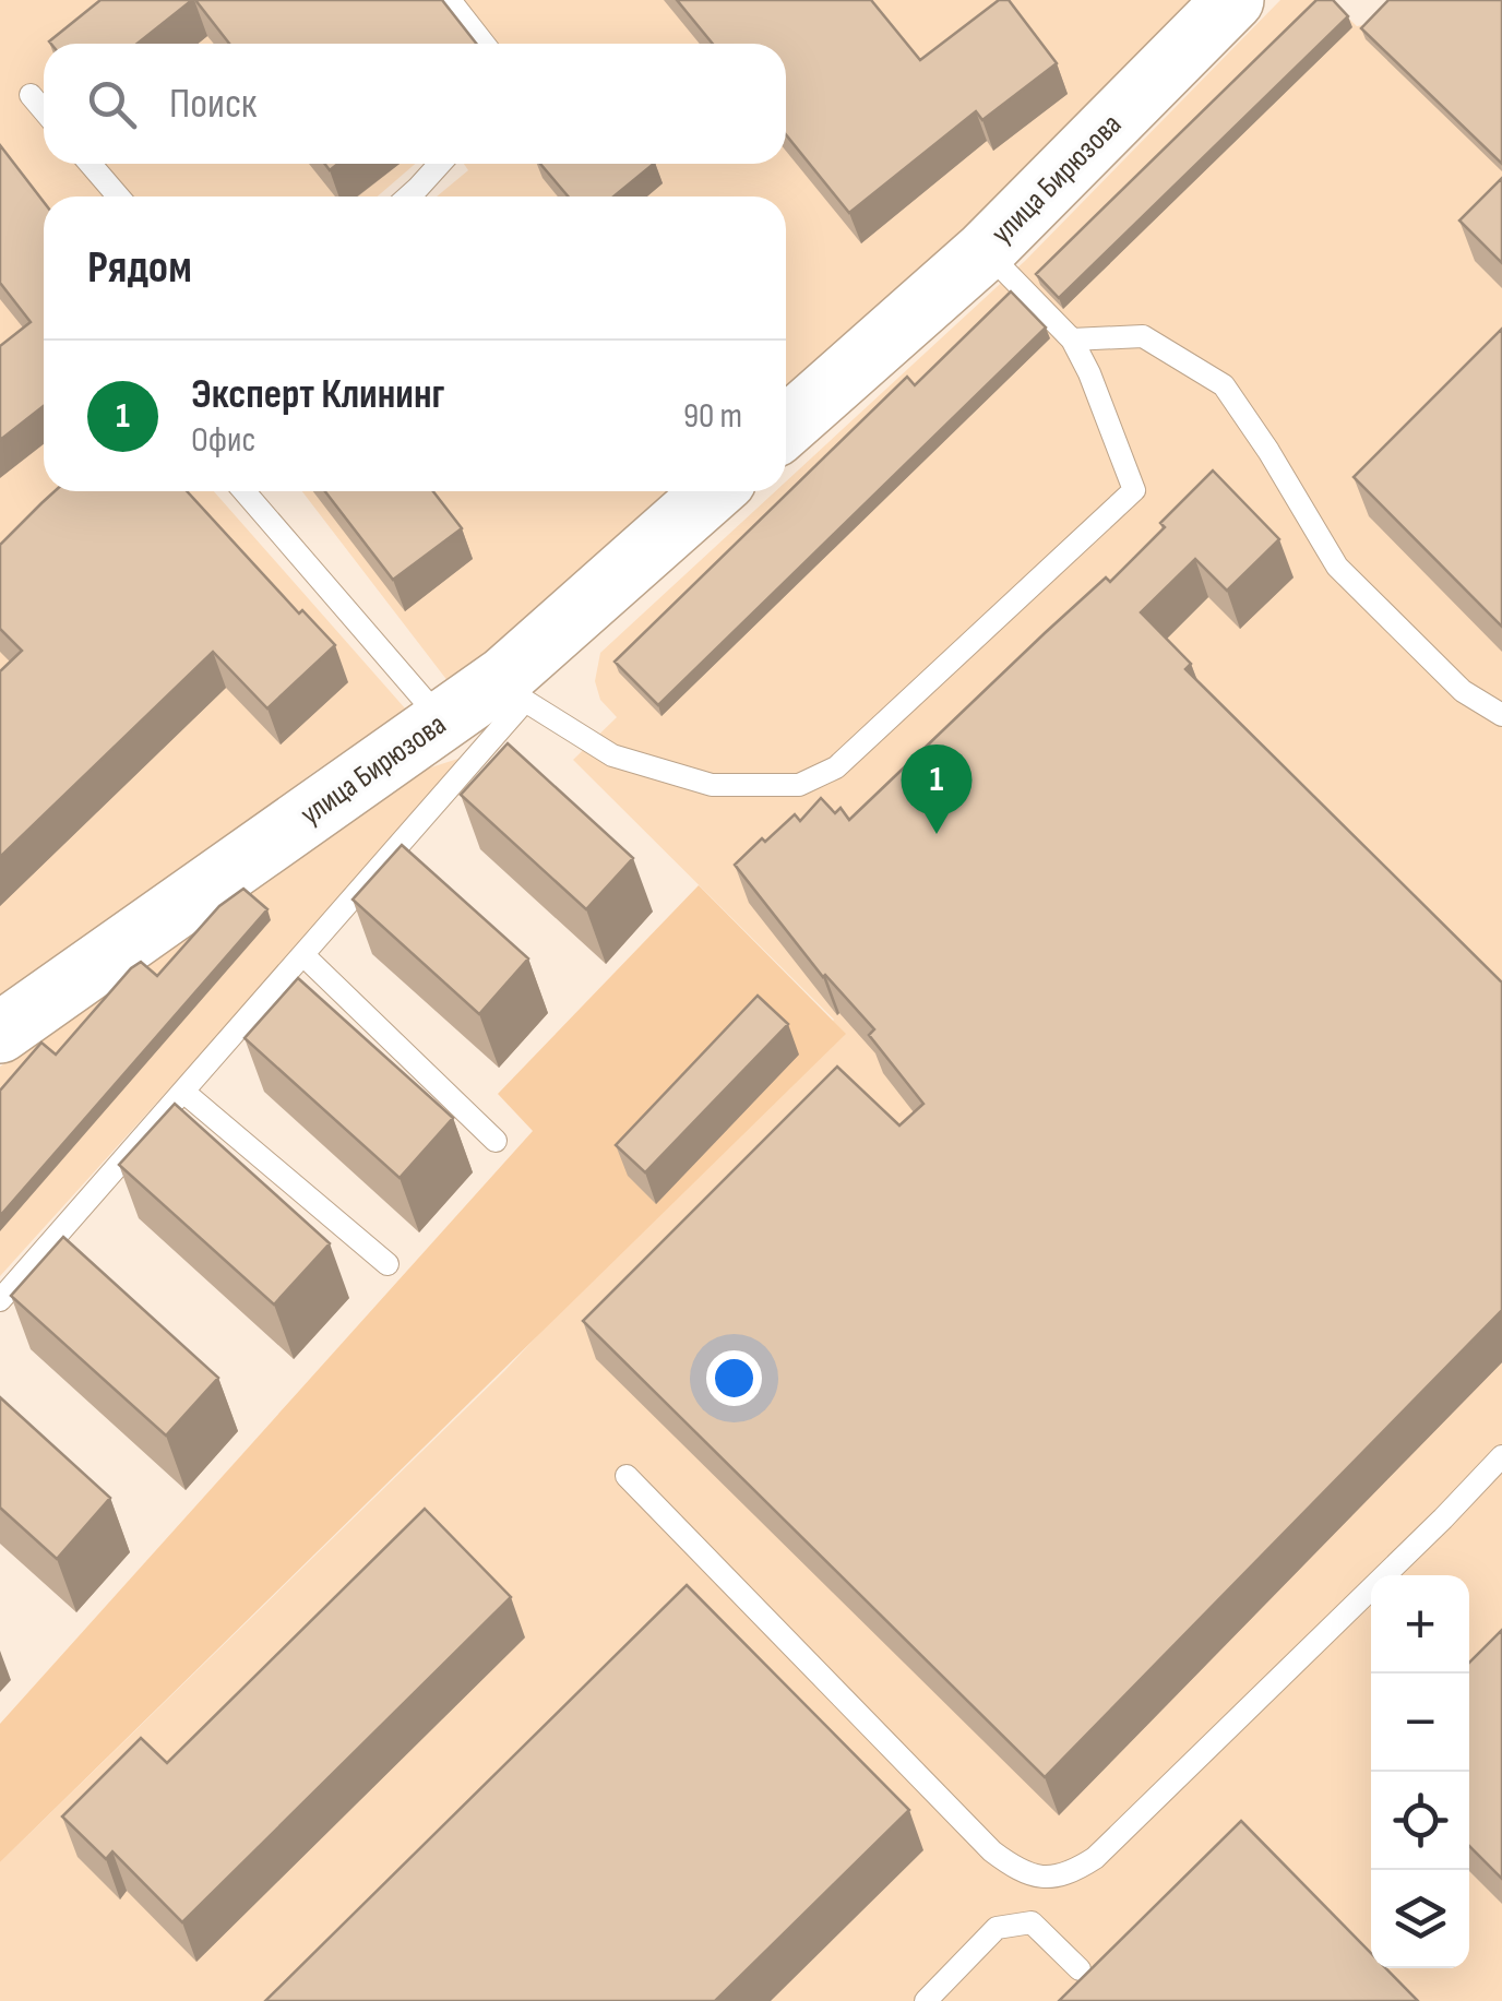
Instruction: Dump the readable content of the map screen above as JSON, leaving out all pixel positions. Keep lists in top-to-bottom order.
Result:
{
  "streets": {
    "main road": ["улица Бирюзова"]
  },
  "page": {
    "search": "Поиск",
    "heading": "Рядом",
    "list": [
      {
        "mark": "1",
        "name": "Эксперт Клининг",
        "note": "Офис",
        "value": "90 m"
      }
    ],
    "pins": "1",
    "map_buttons": ["+", "−"]
  }
}
